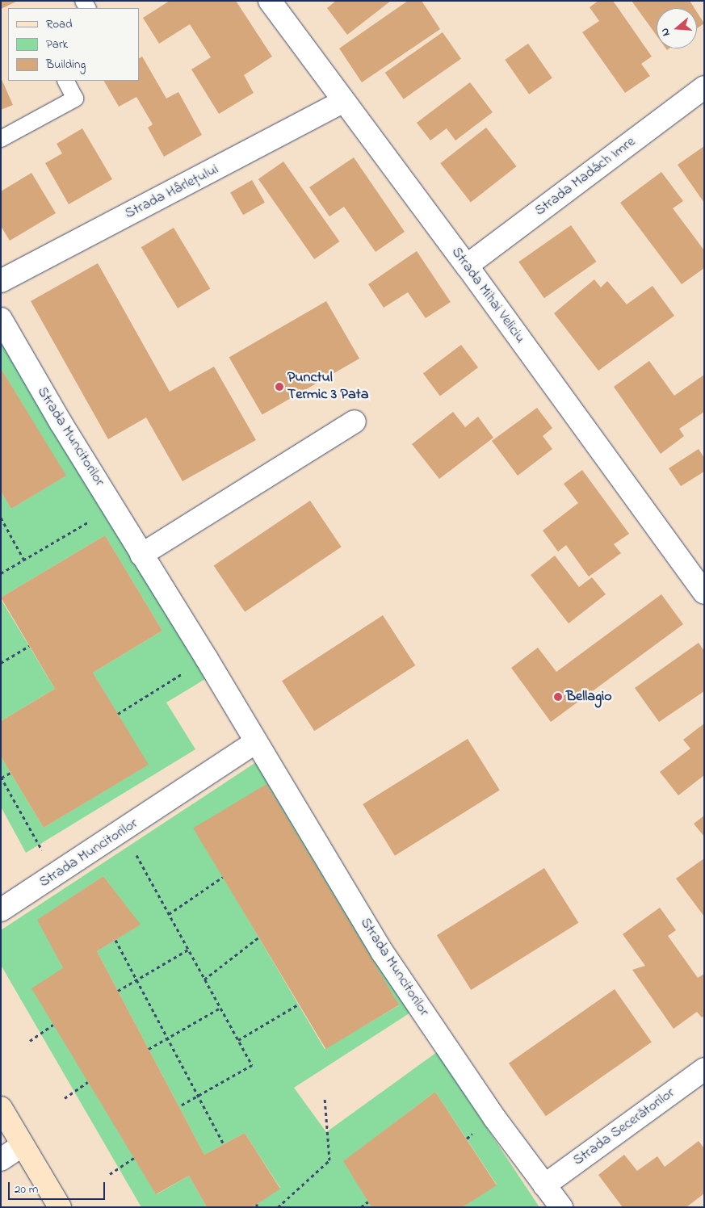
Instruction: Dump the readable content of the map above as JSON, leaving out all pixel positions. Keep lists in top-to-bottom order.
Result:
{
  "streets": {
    "street": [
      "Strada Madách Imre",
      "Strada Hârlețului",
      "Strada Mihai Veliciu",
      "Strada Muncitorilor",
      "Strada Secerătorilor"
    ]
  },
  "crossings": [
    ["Strada Madách Imre", "Strada Mihai Veliciu"],
    ["Strada Hârlețului", "Strada Mihai Veliciu"],
    ["Strada Muncitorilor", "Strada Secerătorilor"]
  ],
  "places": ["Punctul Termic 3 Pata", "Bellagio"],
  "legend": ["Road", "Park", "Building"],
  "scale_bar": "20 m",
  "north": "left"
}
